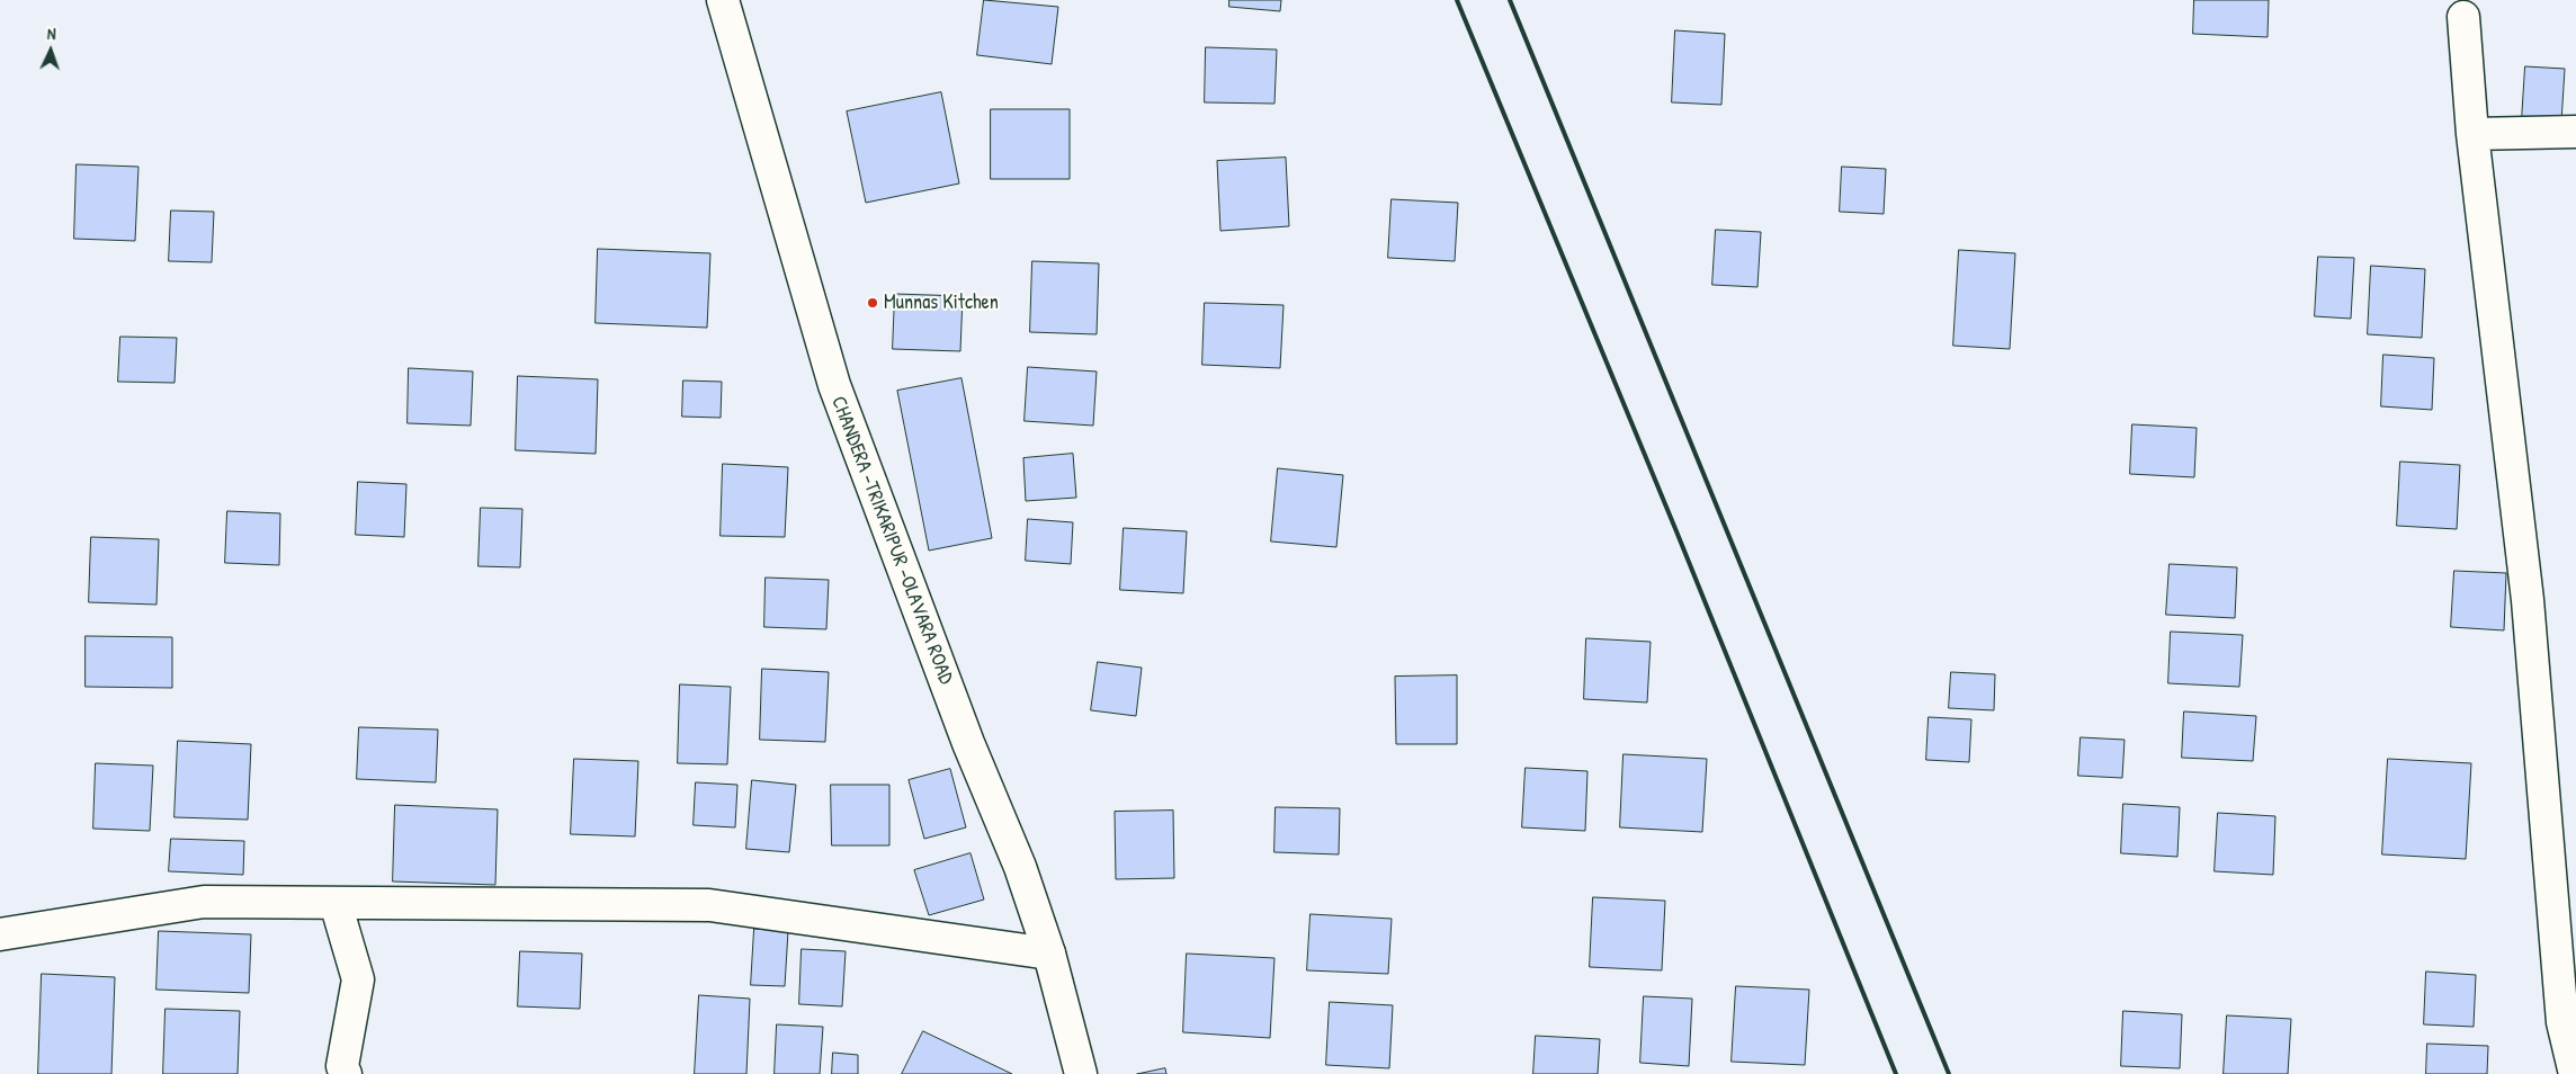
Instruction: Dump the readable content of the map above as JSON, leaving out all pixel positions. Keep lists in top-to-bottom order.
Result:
{
  "streets": {
    "street": ["CHANDERA -TRIKARIPUR -OLAVARA ROAD"]
  },
  "places": ["Munnas Kitchen"],
  "north": "top"
}
